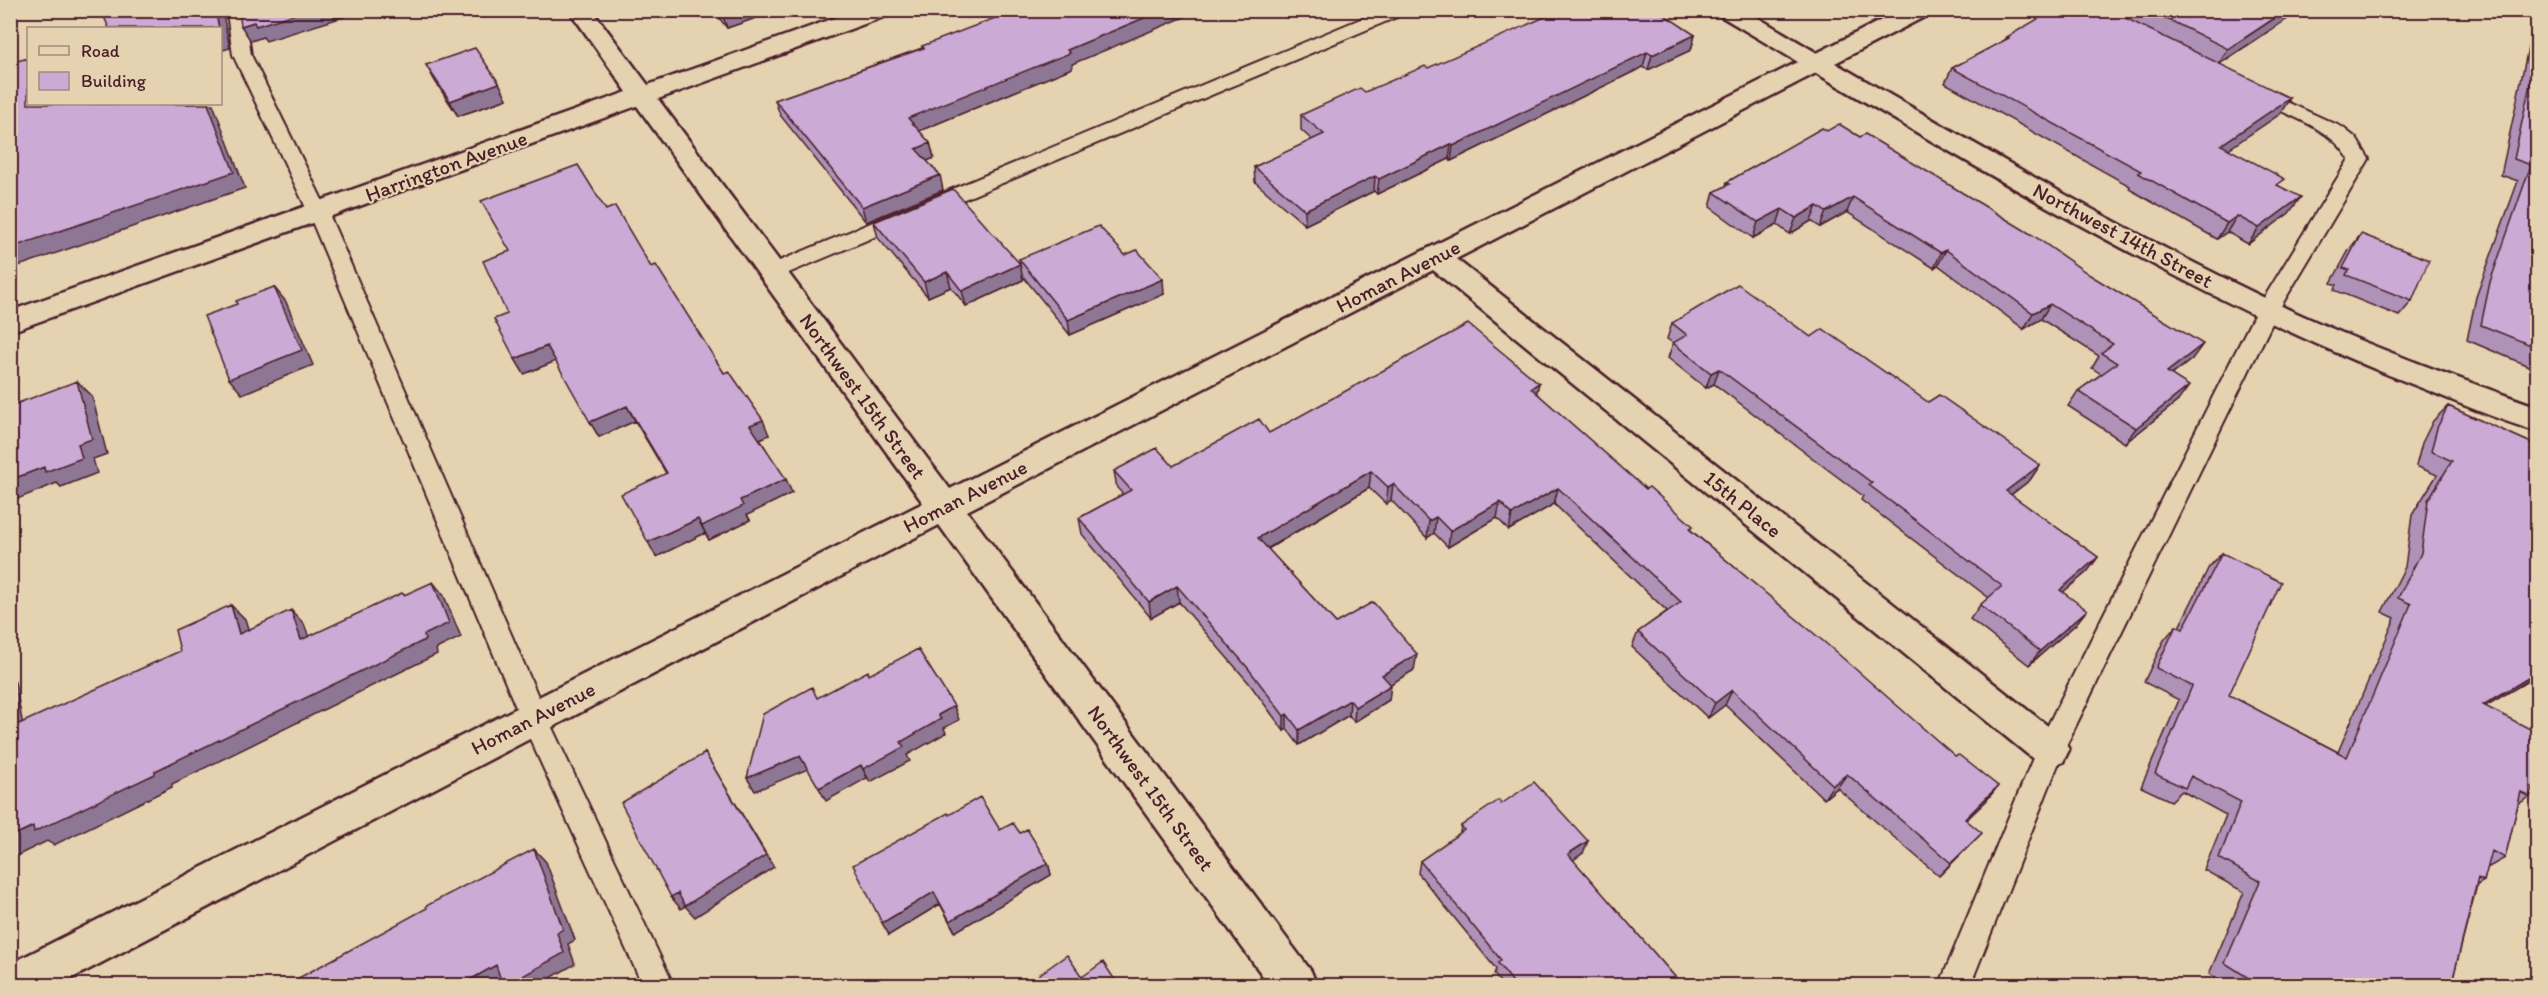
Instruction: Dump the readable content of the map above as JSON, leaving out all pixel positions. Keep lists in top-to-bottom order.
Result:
{
  "streets": {
    "street": [
      "Harrington Avenue",
      "Northwest 14th Street",
      "Homan Avenue",
      "Northwest 15th Street",
      "15th Place"
    ]
  },
  "crossings": [
    ["Harrington Avenue", "Northwest 15th Street"],
    ["Northwest 14th Street", "Homan Avenue"],
    ["Homan Avenue", "Northwest 15th Street"],
    ["Homan Avenue", "15th Place"]
  ],
  "legend": ["Road", "Building"]
}
